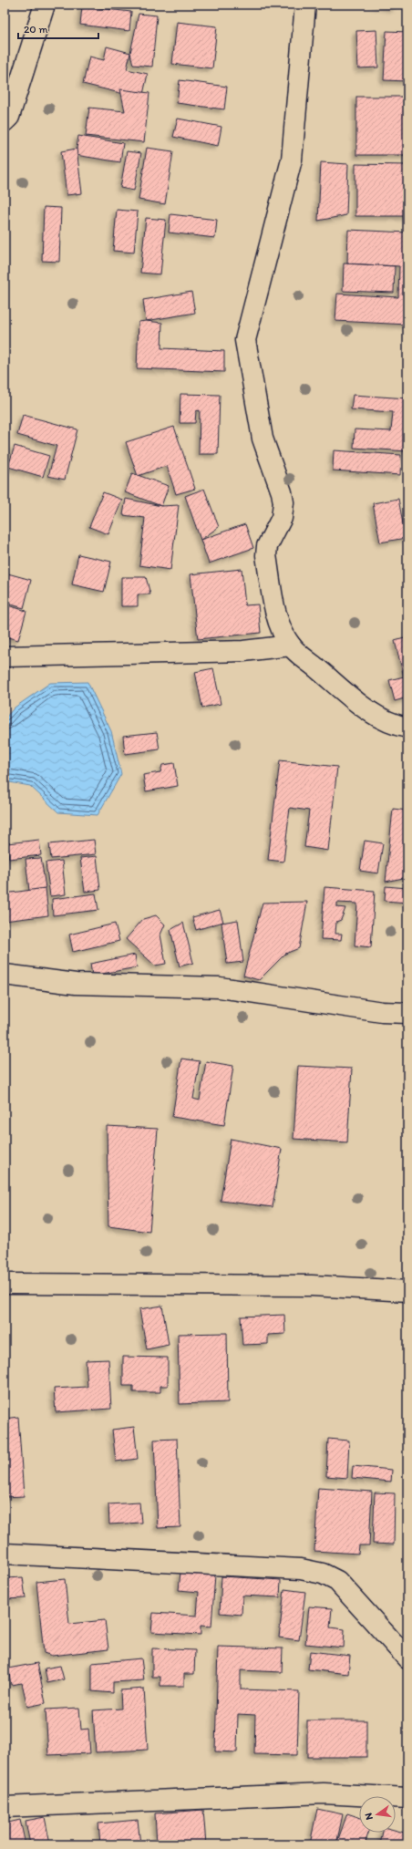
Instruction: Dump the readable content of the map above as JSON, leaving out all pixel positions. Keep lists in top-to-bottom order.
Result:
{
  "scale_bar": "20 m",
  "north": "left"
}
